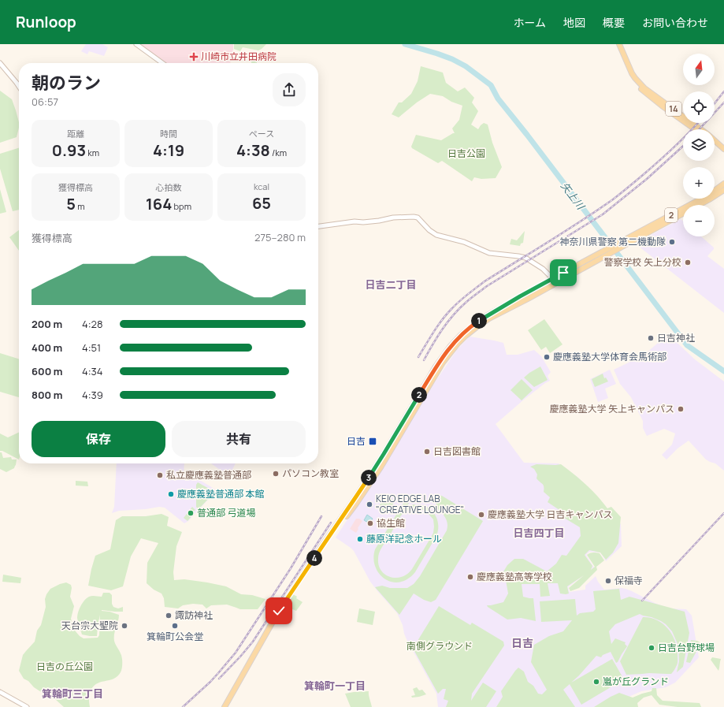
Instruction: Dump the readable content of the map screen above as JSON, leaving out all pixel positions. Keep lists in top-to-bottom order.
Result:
{
  "streets": {
    "main road": ["14", "2"]
  },
  "districts": [
    "日吉二丁目",
    "日吉四丁目",
    "日吉",
    "箕輪町一丁目",
    "箕輪町三丁目"
  ],
  "water": ["矢上川"],
  "parks": ["日吉公園", "南側グラウンド", "日吉の丘公園"],
  "places": {
    "health": ["川崎市立井田病院"],
    "other": [
      "神奈川県警察 第二機動隊",
      "警察学校 矢上分校",
      "日吉神社",
      "慶應義塾大学体育会馬術部",
      "慶應義塾大学 矢上キャンパス",
      "日吉図書館",
      "パソコン教室",
      "私立慶應義塾普通部",
      "慶應義塾普通部 本館",
      "KEIO EDGE LAB \"CREATIVE LOUNGE\"",
      "普通部 弓道場",
      "慶應義塾大学 日吉キャンパス",
      "協生館",
      "藤原洋記念ホール",
      "慶應義塾高等学校",
      "保福寺",
      "諏訪神社",
      "天台宗大聖院",
      "箕輪町公会堂",
      "日吉台野球場",
      "嵐が丘グランド"
    ],
    "transit": ["日吉"]
  },
  "north": "top",
  "page": {
    "header": "Runloop",
    "nav": [
      "ホーム",
      "地図",
      "概要",
      "お問い合わせ"
    ],
    "map_buttons": ["+", "−"],
    "heading": ["朝のラン", "06:57"],
    "stats": [
      ["距離", "0.93 km"],
      ["時間", "4:19"],
      ["ペース", "4:38 /km"],
      ["獲得標高", "5 m"],
      ["心拍数", "164 bpm"],
      ["kcal", "65"]
    ],
    "chart": ["獲得標高", "275–280 m"],
    "list": [
      {
        "name": "200 m",
        "note": "4:28"
      },
      {
        "name": "400 m",
        "note": "4:51"
      },
      {
        "name": "600 m",
        "note": "4:34"
      },
      {
        "name": "800 m",
        "note": "4:39"
      }
    ],
    "pins": [
      "1",
      "2",
      "3",
      "4"
    ],
    "buttons": ["保存", "共有"]
  }
}
